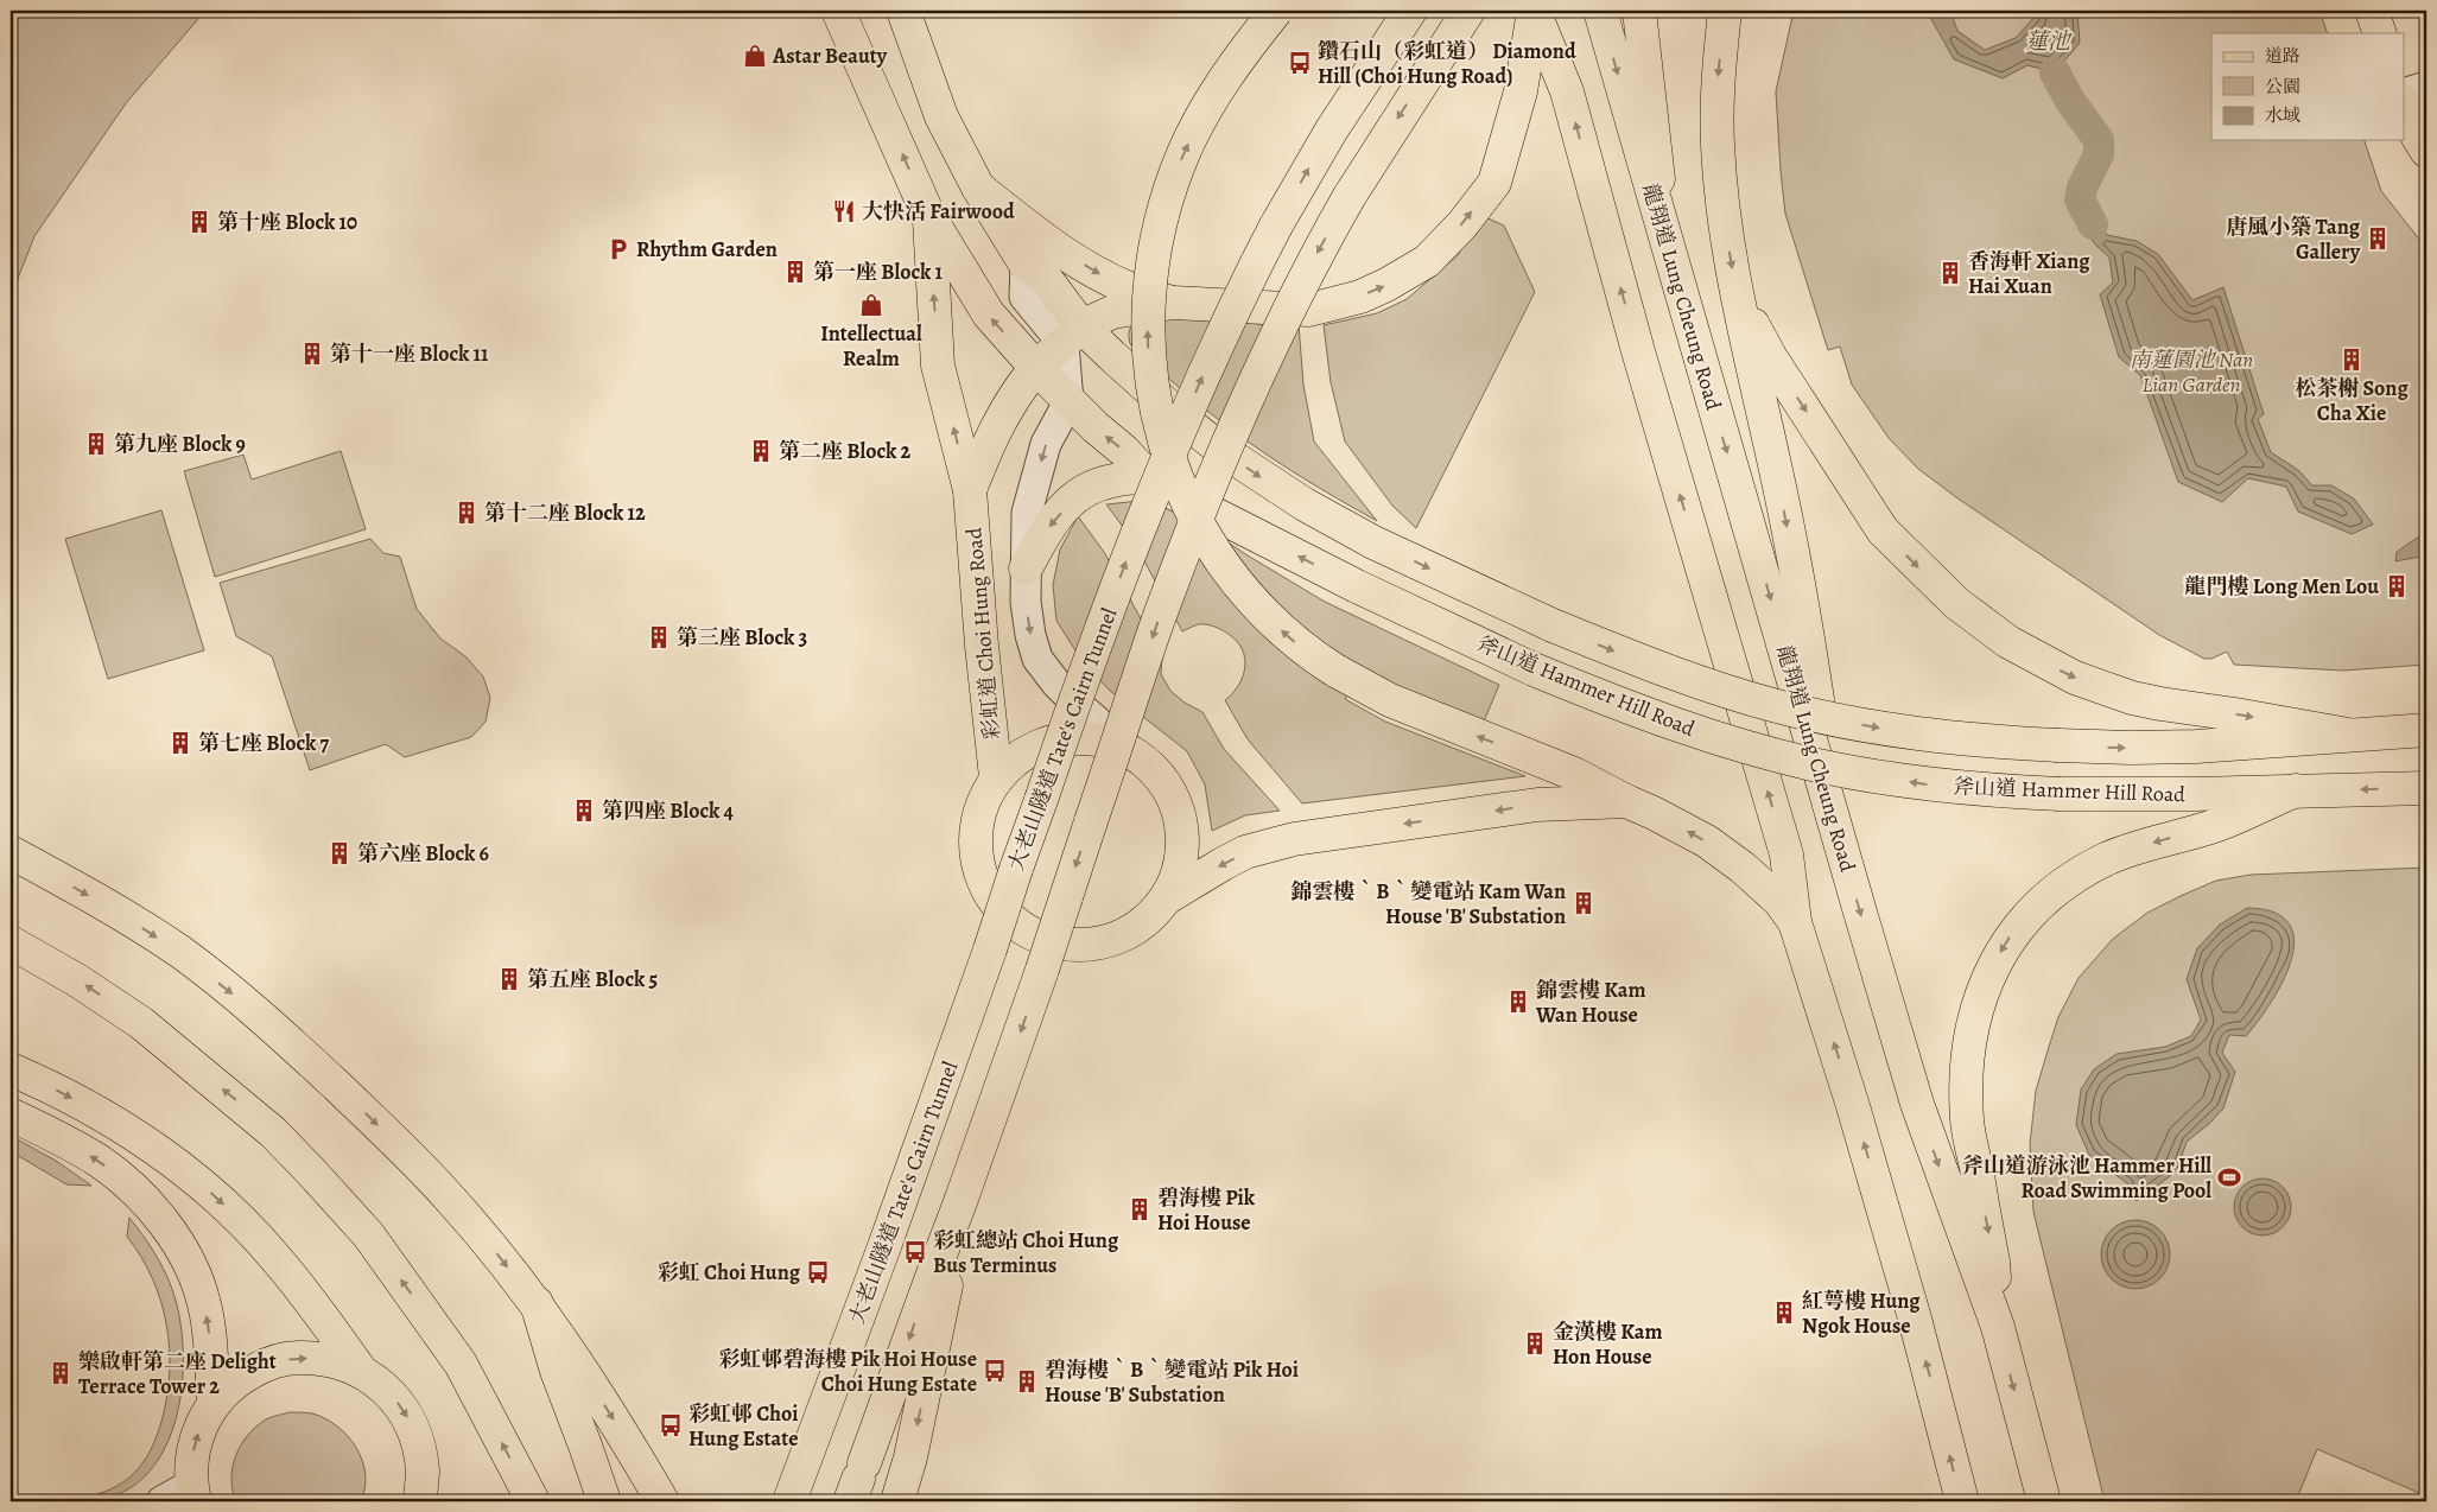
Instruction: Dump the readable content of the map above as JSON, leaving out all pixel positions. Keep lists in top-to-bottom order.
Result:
{
  "streets": {
    "main road": [
      "龍翔道 Lung Cheung Road",
      "彩虹道 Choi Hung Road",
      "斧山道 Hammer Hill Road",
      "大老山隧道 Tate's Cairn Tunnel"
    ]
  },
  "crossings": [
    ["彩虹道 Choi Hung Road", "斧山道 Hammer Hill Road"]
  ],
  "water": ["蓮池"],
  "parks": ["南蓮園池 Nan Lian Garden"],
  "places": {
    "shop": ["Astar Beauty", "Intellectual Realm"],
    "bus stop": [
      "鑽石山（彩虹道） Diamond Hill (Choi Hung Road)",
      "彩虹總站 Choi Hung Bus Terminus",
      "彩虹 Choi Hung",
      "彩虹邨碧海樓 Pik Hoi House Choi Hung Estate",
      "彩虹邨 Choi Hung Estate"
    ],
    "restaurant": ["大快活 Fairwood"],
    "building": [
      "第十座 Block 10",
      "唐風小築 Tang Gallery",
      "第一座 Block 1",
      "香海軒 Xiang Hai Xuan",
      "第十一座 Block 11",
      "松茶榭 Song Cha Xie",
      "第九座 Block 9",
      "第二座 Block 2",
      "第十二座 Block 12",
      "龍門樓 Long Men Lou",
      "第三座 Block 3",
      "第七座 Block 7",
      "第四座 Block 4",
      "第六座 Block 6",
      "錦雲樓‵B‵變電站 Kam Wan House 'B' Substation",
      "第五座 Block 5",
      "錦雲樓 Kam Wan House",
      "碧海樓 Pik Hoi House",
      "紅萼樓 Hung Ngok House",
      "金漢樓 Kam Hon House",
      "樂啟軒第二座 Delight Terrace Tower 2",
      "碧海樓‵B‵變電站 Pik Hoi House 'B' Substation"
    ],
    "parking": ["Rhythm Garden"],
    "sports": ["斧山道游泳池 Hammer Hill Road Swimming Pool"]
  },
  "legend": ["道路", "公園", "水域"]
}
